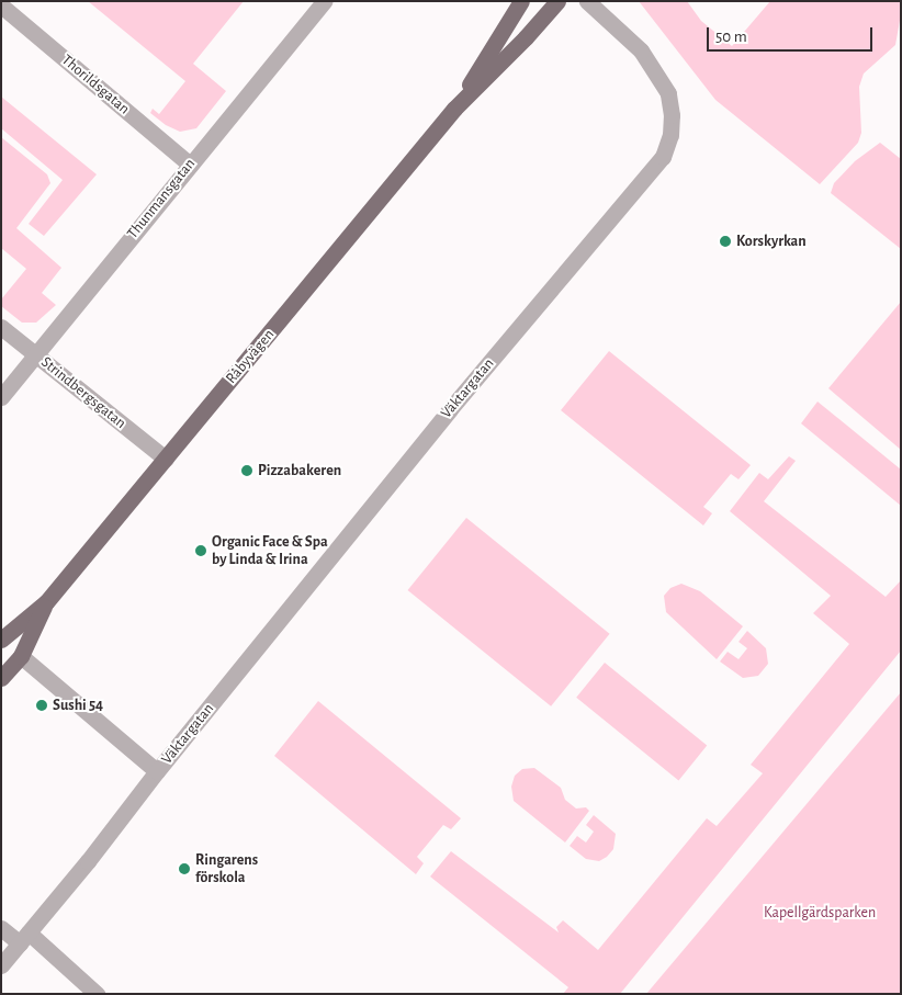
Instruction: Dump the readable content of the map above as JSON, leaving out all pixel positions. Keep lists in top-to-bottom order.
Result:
{
  "streets": {
    "main road": ["Råbyvägen"],
    "street": [
      "Thorildsgatan",
      "Thunmansgatan",
      "Väktargatan",
      "Strindbergsgatan"
    ]
  },
  "crossings": [
    ["Thorildsgatan", "Thunmansgatan"],
    ["Thunmansgatan", "Strindbergsgatan"],
    ["Råbyvägen", "Väktargatan"],
    ["Råbyvägen", "Strindbergsgatan"]
  ],
  "parks": ["Kapellgärdsparken"],
  "places": [
    "Korskyrkan",
    "Pizzabakeren",
    "Organic Face & Spa by Linda & Irina",
    "Sushi 54",
    "Ringarens förskola"
  ],
  "scale_bar": "50 m"
}
